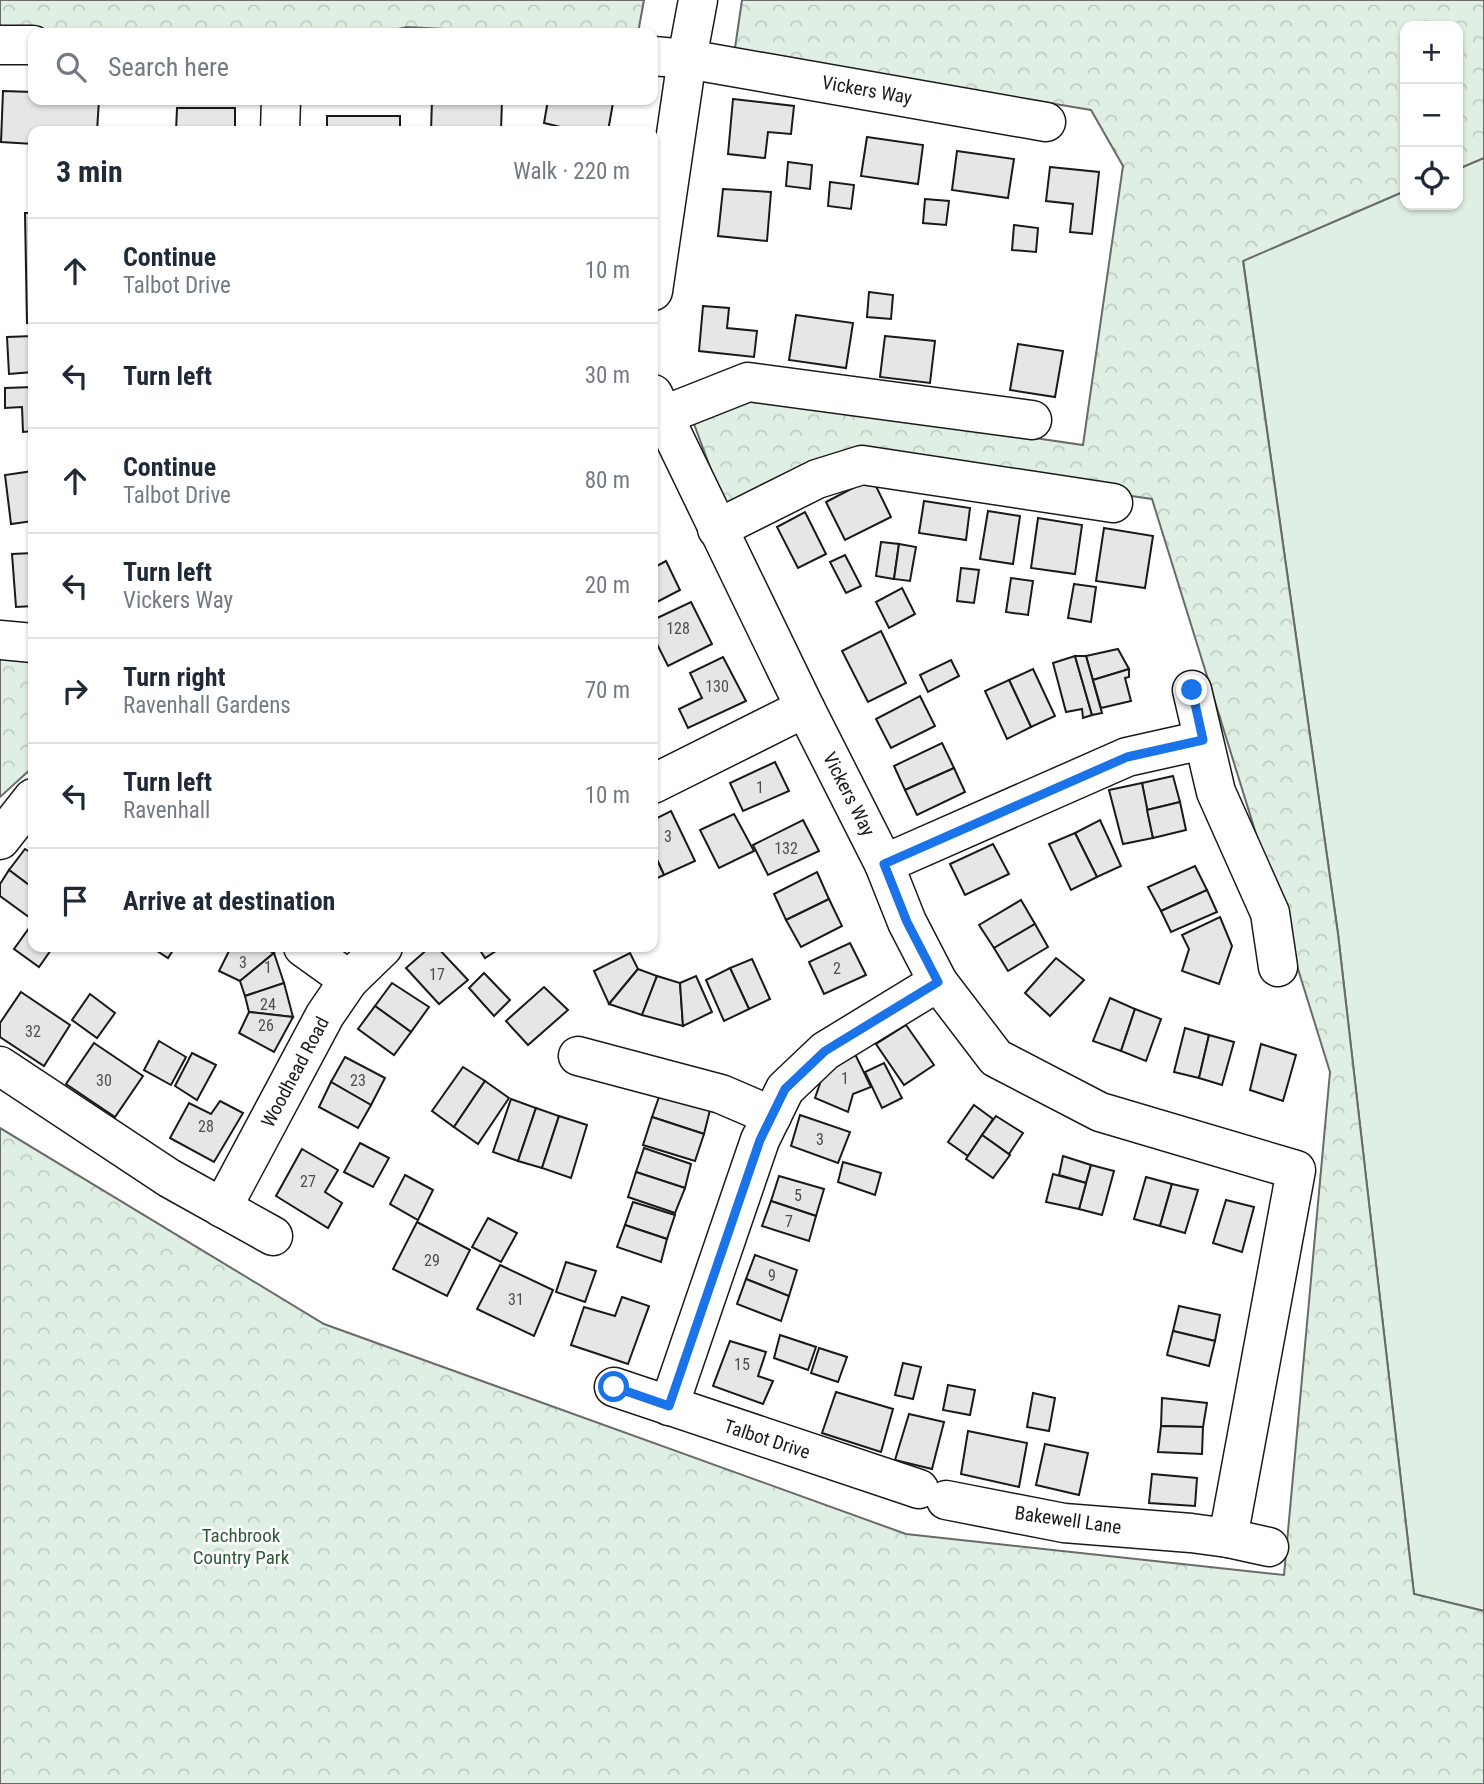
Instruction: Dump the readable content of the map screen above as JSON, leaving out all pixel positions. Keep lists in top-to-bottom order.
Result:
{
  "streets": {
    "street": [
      "Vickers Way",
      "Woodhead Road",
      "Talbot Drive",
      "Bakewell Lane"
    ]
  },
  "crossings": [
    ["Vickers Way", "Bakewell Lane"],
    ["Talbot Drive", "Bakewell Lane"]
  ],
  "parks": ["Tachbrook Country Park"],
  "house_numbers": [
    "128",
    "130",
    "1",
    "3",
    "132",
    "3",
    "1",
    "2",
    "17",
    "24",
    "26",
    "32",
    "1",
    "30",
    "23",
    "28",
    "3",
    "27",
    "5",
    "7",
    "29",
    "9",
    "31",
    "15"
  ],
  "page": {
    "map_buttons": ["+", "−"],
    "search": "Search here",
    "heading": ["3 min", "Walk · 220 m"],
    "list": [
      ["Continue", "Talbot Drive", "10 m"],
      ["Turn left", "30 m"],
      ["Continue", "Talbot Drive", "80 m"],
      ["Turn left", "Vickers Way", "20 m"],
      ["Turn right", "Ravenhall Gardens", "70 m"],
      ["Turn left", "Ravenhall", "10 m"],
      "Arrive at destination"
    ]
  }
}
